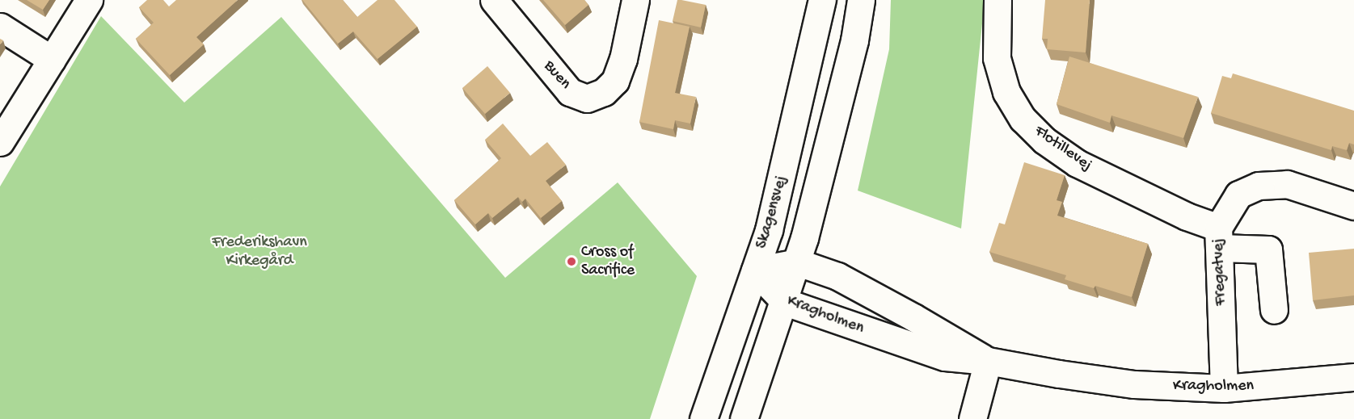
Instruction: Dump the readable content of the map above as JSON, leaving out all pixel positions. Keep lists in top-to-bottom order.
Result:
{
  "streets": {
    "street": [
      "Buen",
      "Flotillevej",
      "Skagensvej",
      "Fregatvej",
      "Kragholmen"
    ]
  },
  "crossings": [
    ["Flotillevej", "Fregatvej"],
    ["Skagensvej", "Kragholmen"],
    ["Fregatvej", "Kragholmen"]
  ],
  "parks": ["Frederikshavn Kirkegård"],
  "places": ["Cross of Sacrifice"]
}
